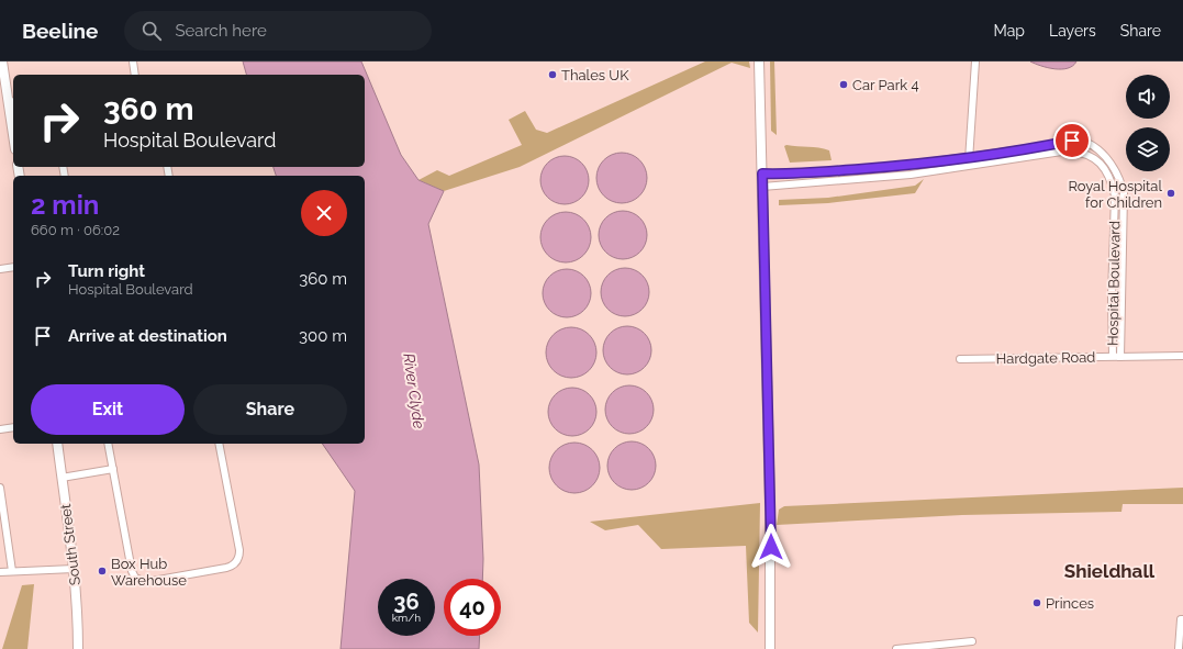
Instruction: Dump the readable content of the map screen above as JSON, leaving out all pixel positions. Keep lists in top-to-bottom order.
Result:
{
  "streets": {
    "street": ["Hospital Boulevard", "Hardgate Road", "South Street"]
  },
  "crossings": [
    ["Hospital Boulevard", "Hardgate Road"]
  ],
  "districts": ["Shieldhall"],
  "water": ["River Clyde"],
  "places": [
    "Thales UK",
    "Car Park 4",
    "Royal Hospital for Children",
    "Box Hub Warehouse",
    "Princes"
  ],
  "page": {
    "header": "Beeline",
    "search": "Search here",
    "nav": ["Map", "Layers", "Share"],
    "turn": ["360 m", "Hospital Boulevard"],
    "heading": ["2 min", "660 m · 06:02"],
    "list": [
      {
        "name": "Turn right",
        "note": "Hospital Boulevard",
        "value": "360 m"
      },
      {
        "name": "Arrive at destination",
        "value": "300 m"
      }
    ],
    "buttons": ["Exit", "Share"],
    "speed": "36 km/h",
    "limit": "40"
  }
}
